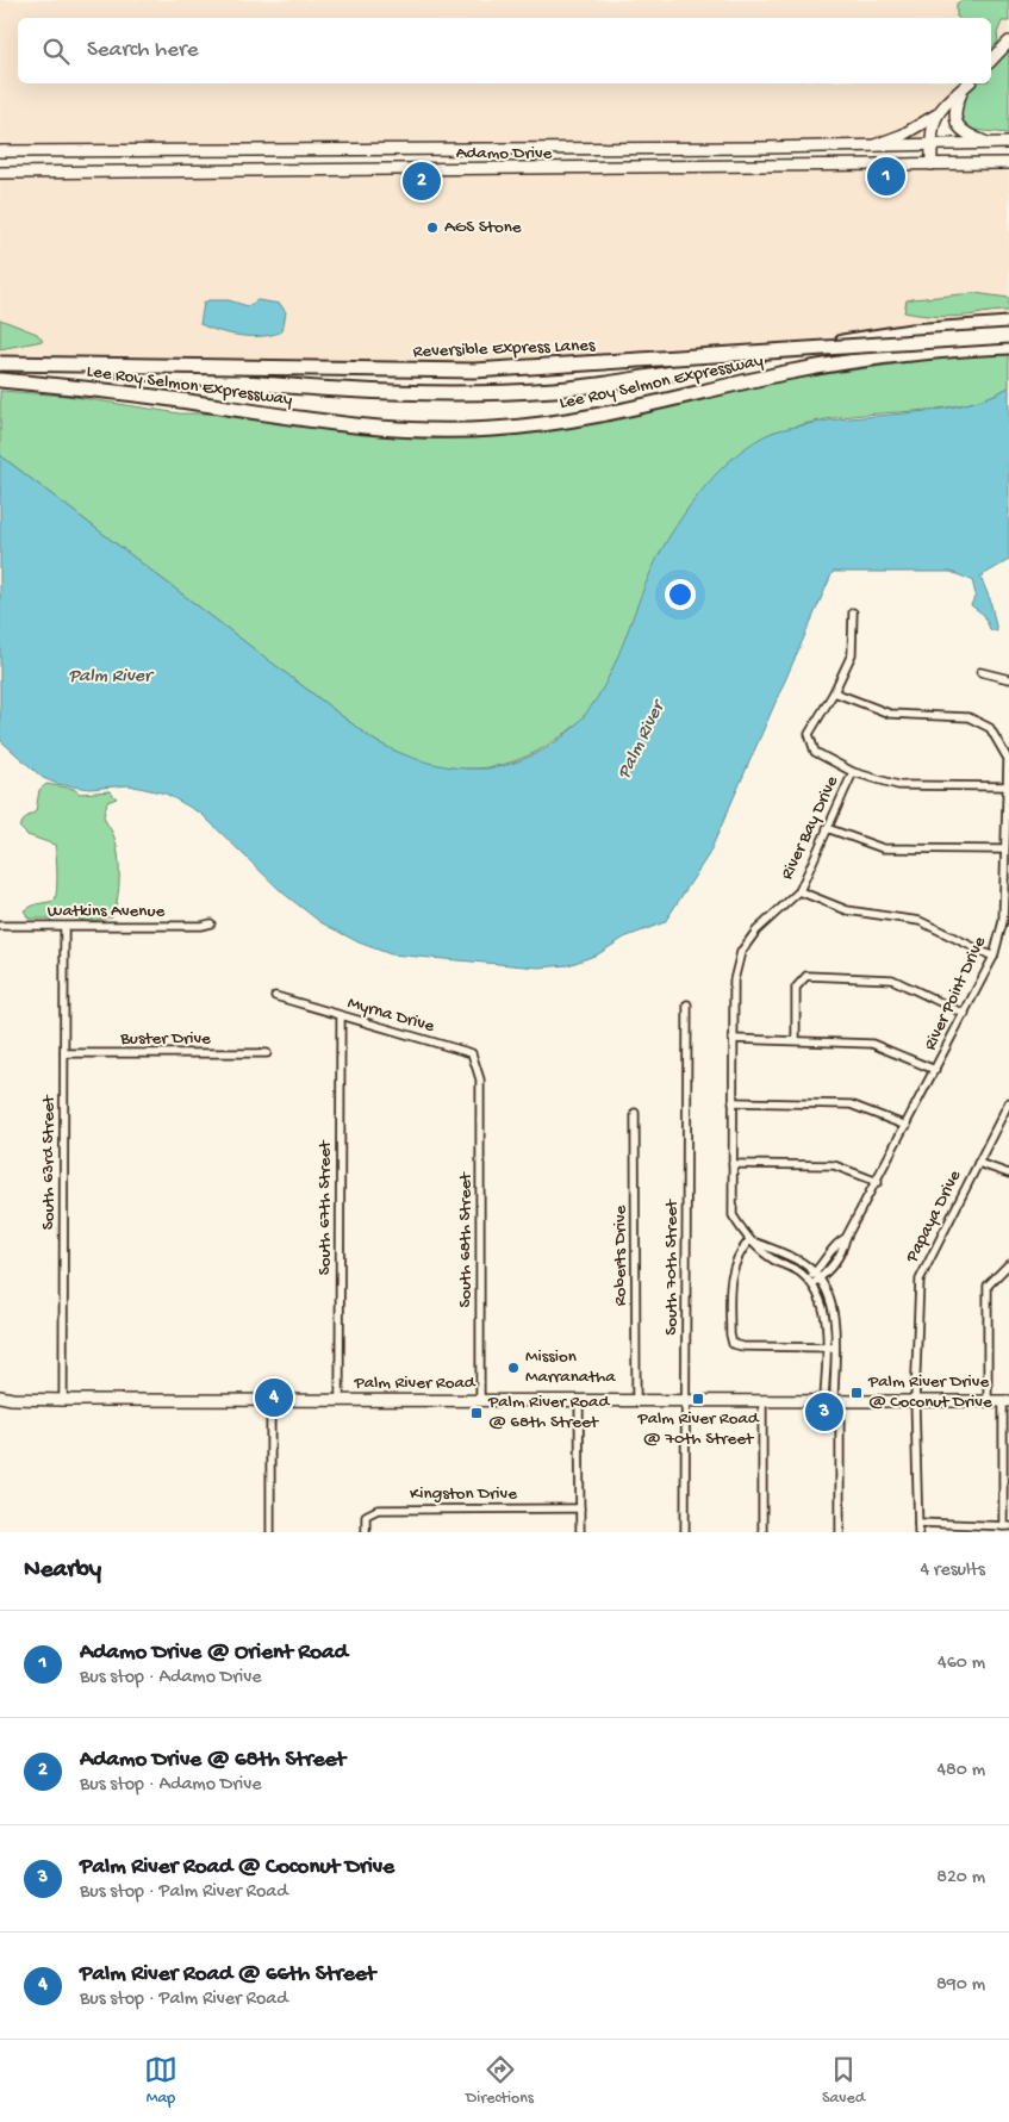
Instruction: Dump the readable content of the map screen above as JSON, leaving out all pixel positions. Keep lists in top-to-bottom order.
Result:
{
  "streets": {
    "highway": ["Reversible Express Lanes", "Lee Roy Selmon Expressway"],
    "main road": ["Adamo Drive", "Palm River Road"],
    "street": [
      "River Bay Drive",
      "Watkins Avenue",
      "River Point Drive",
      "Myrna Drive",
      "Buster Drive",
      "South 63rd Street",
      "South 67th Street",
      "Papaya Drive",
      "South 68th Street",
      "Roberts Drive",
      "South 70th Street",
      "Kingston Drive"
    ]
  },
  "crossings": [
    ["Reversible Express Lanes", "Lee Roy Selmon Expressway"],
    ["River Bay Drive", "River Point Drive"],
    ["Watkins Avenue", "South 63rd Street"],
    ["Myrna Drive", "South 67th Street"],
    ["Myrna Drive", "South 68th Street"],
    ["Buster Drive", "South 63rd Street"],
    ["South 63rd Street", "Palm River Road"],
    ["South 67th Street", "Palm River Road"],
    ["Papaya Drive", "Palm River Road"],
    ["South 68th Street", "Palm River Road"],
    ["Roberts Drive", "Palm River Road"],
    ["South 70th Street", "Palm River Road"]
  ],
  "water": ["Palm River"],
  "places": {
    "other": ["AGS Stone", "Mission Marranatha"],
    "transit": ["Palm River Drive @ Coconut Drive", "Palm River Road @ 70th Street", "Palm River Road @ 68th Street"]
  },
  "page": {
    "search": "Search here",
    "pins": [
      "1",
      "2",
      "4",
      "3"
    ],
    "heading": ["Nearby", "4 results"],
    "list": [
      {
        "mark": "1",
        "name": "Adamo Drive @ Orient Road",
        "note": "Bus stop · Adamo Drive",
        "value": "460 m"
      },
      {
        "mark": "2",
        "name": "Adamo Drive @ 68th Street",
        "note": "Bus stop · Adamo Drive",
        "value": "480 m"
      },
      {
        "mark": "3",
        "name": "Palm River Road @ Coconut Drive",
        "note": "Bus stop · Palm River Road",
        "value": "820 m"
      },
      {
        "mark": "4",
        "name": "Palm River Road @ 66th Street",
        "note": "Bus stop · Palm River Road",
        "value": "890 m"
      }
    ],
    "nav": ["Map", "Directions", "Saved"]
  }
}
